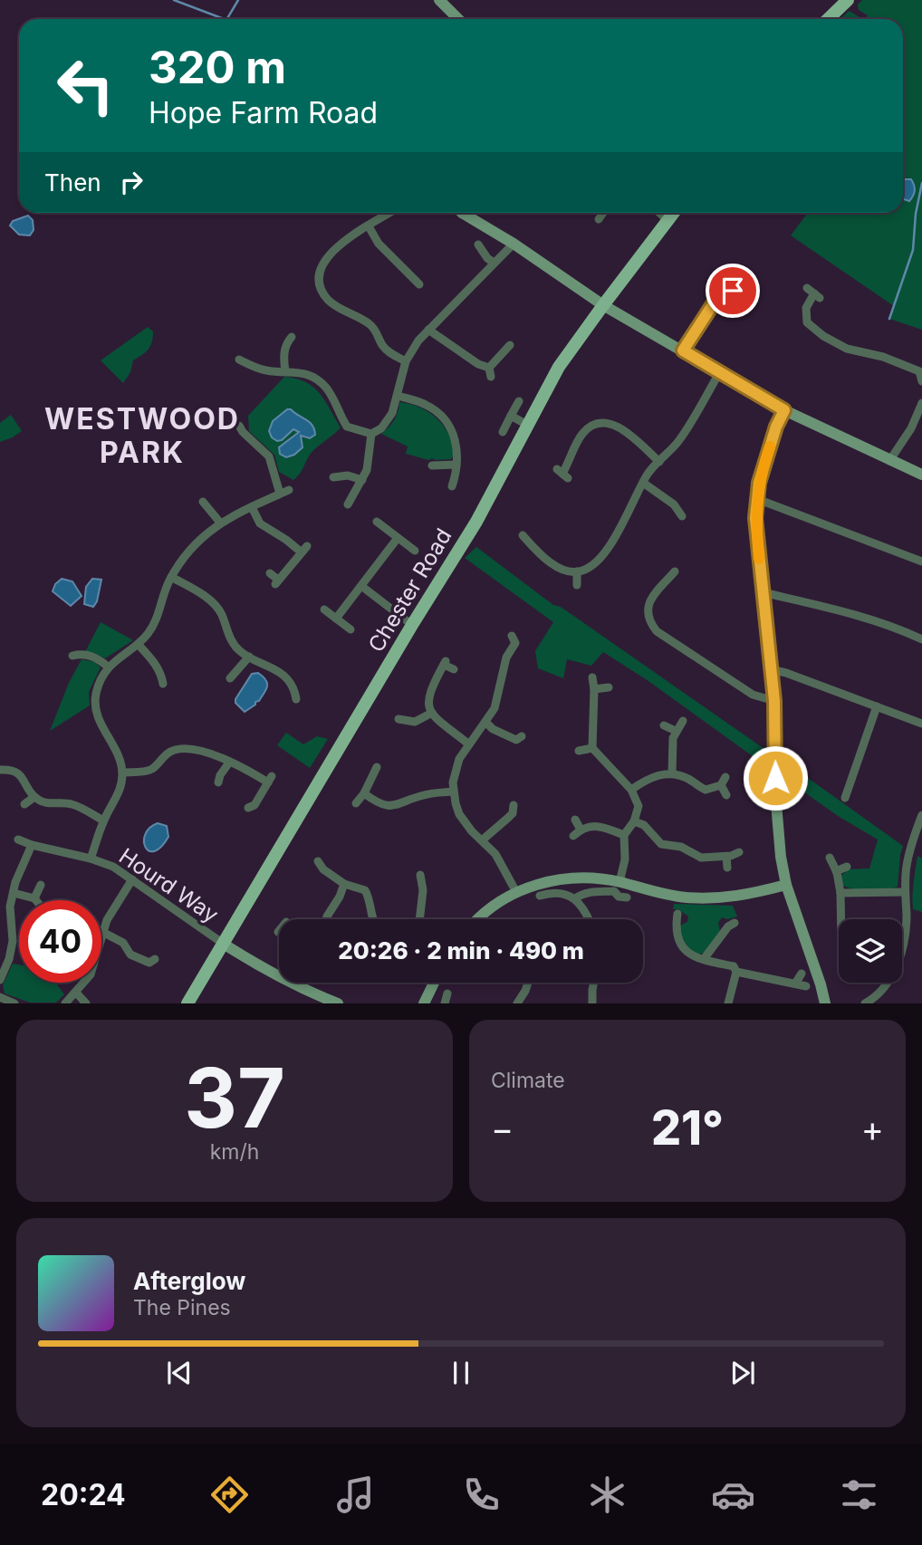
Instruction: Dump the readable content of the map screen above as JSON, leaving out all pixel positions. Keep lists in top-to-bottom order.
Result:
{
  "streets": {
    "main road": ["Chester Road"],
    "street": ["Hourd Way"]
  },
  "crossings": [
    ["Chester Road", "Hourd Way"]
  ],
  "districts": ["WESTWOOD PARK"],
  "page": {
    "turn": ["320 m", "Hope Farm Road"],
    "then": "Then",
    "limit": "40",
    "trip": "20:26 · 2 min · 490 m",
    "tile": [
      ["37", "km/h"],
      "Climate"
    ],
    "heat": ["−", "21°", "+"],
    "song": ["Afterglow", "The Pines"],
    "tabs": "20:24"
  }
}
